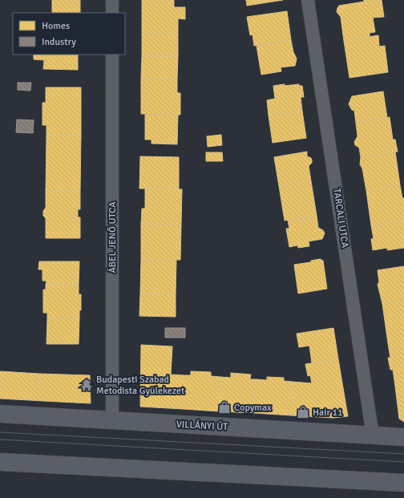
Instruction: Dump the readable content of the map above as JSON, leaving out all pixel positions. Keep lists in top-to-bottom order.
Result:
{
  "streets": {
    "street": ["TARCALI UTCA", "ÁBEL JENŐ UTCA", "VILLÁNYI ÚT"]
  },
  "crossings": [
    ["TARCALI UTCA", "VILLÁNYI ÚT"],
    ["ÁBEL JENŐ UTCA", "VILLÁNYI ÚT"]
  ],
  "places": {
    "temple": ["Budapesti Szabad Metodista Gyülekezet"],
    "shop": ["Copymax", "Hair 11"]
  },
  "legend": ["Homes", "Industry"]
}
